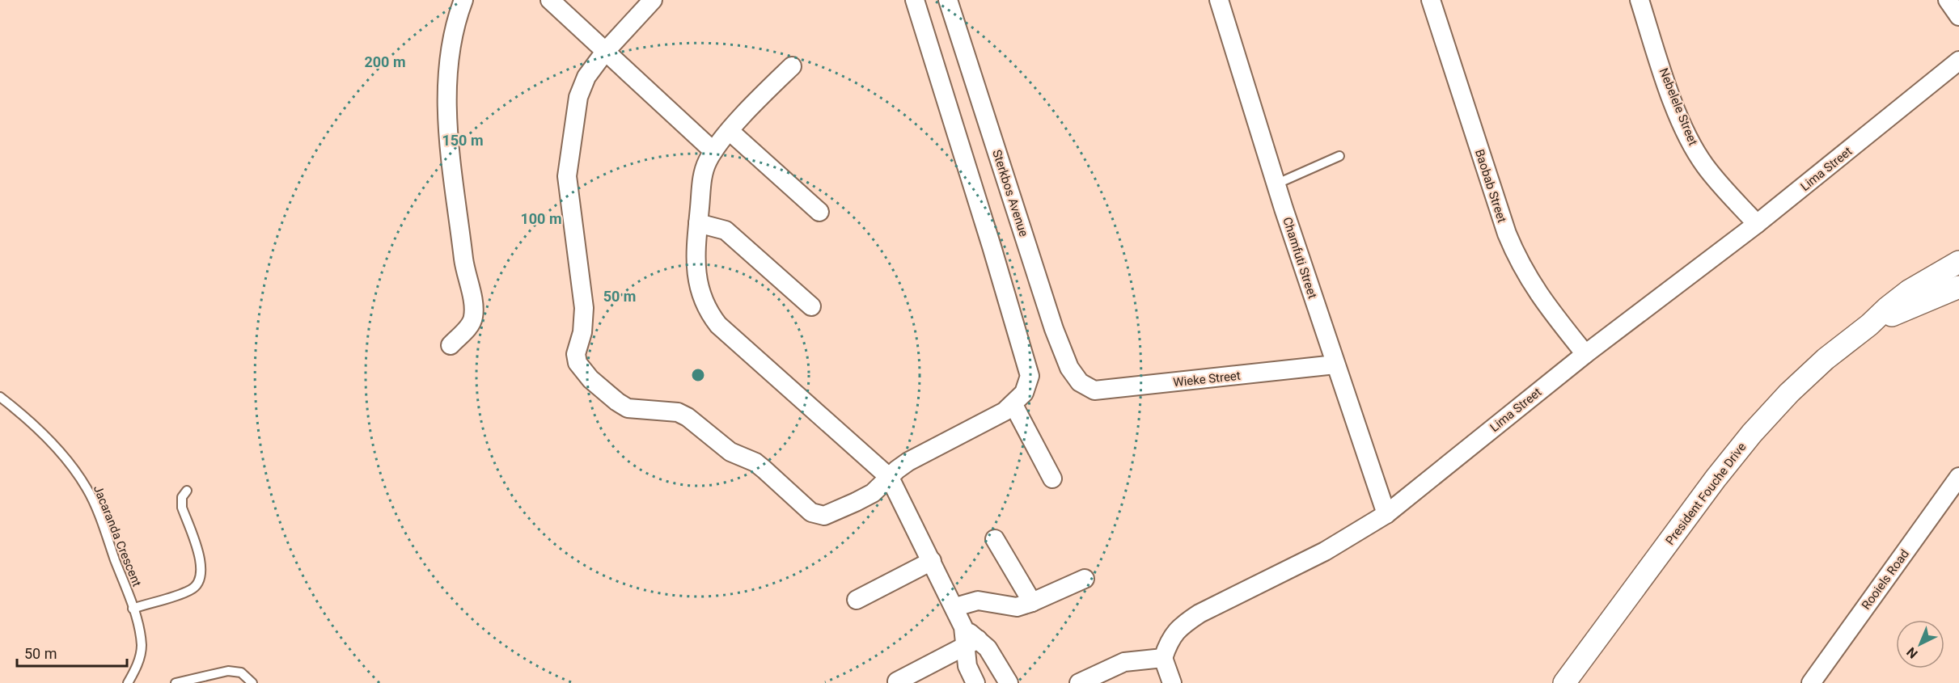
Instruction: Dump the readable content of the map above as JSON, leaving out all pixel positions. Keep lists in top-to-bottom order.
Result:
{
  "streets": {
    "street": [
      "Nebelele Street",
      "Lima Street",
      "Baobab Street",
      "Sterkbos Avenue",
      "Chamfuti Street",
      "Wieke Street",
      "President Fouche Drive",
      "Rooiels Road"
    ],
    "lane": ["Jacaranda Crescent"]
  },
  "crossings": [
    ["Nebelele Street", "Lima Street"],
    ["Lima Street", "Baobab Street"],
    ["Lima Street", "Chamfuti Street"],
    ["Sterkbos Avenue", "Wieke Street"],
    ["Chamfuti Street", "Wieke Street"]
  ],
  "scale_bar": "50 m",
  "north": "bottom left",
  "rings": [
    "200 m",
    "150 m",
    "100 m",
    "50 m"
  ]
}
